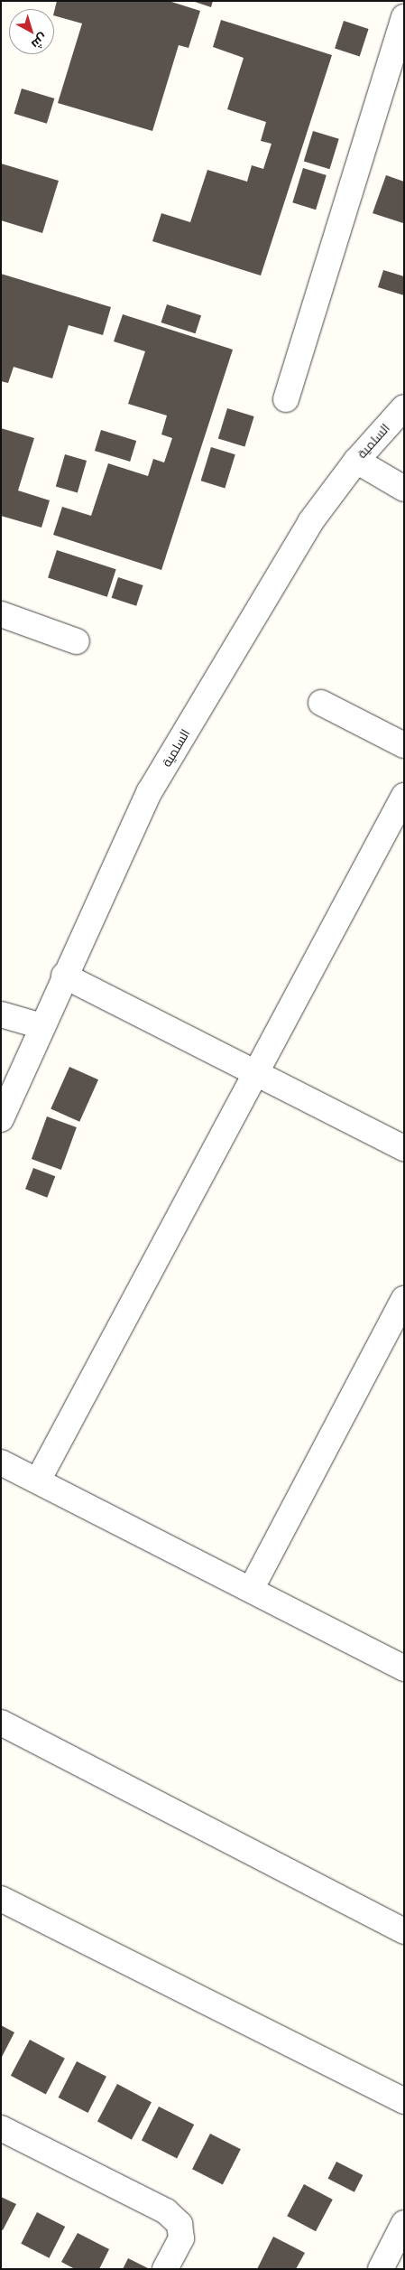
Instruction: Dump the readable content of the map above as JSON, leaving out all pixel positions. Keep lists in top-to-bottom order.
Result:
{
  "streets": {
    "street": ["السلمية"]
  },
  "north": "bottom right"
}
